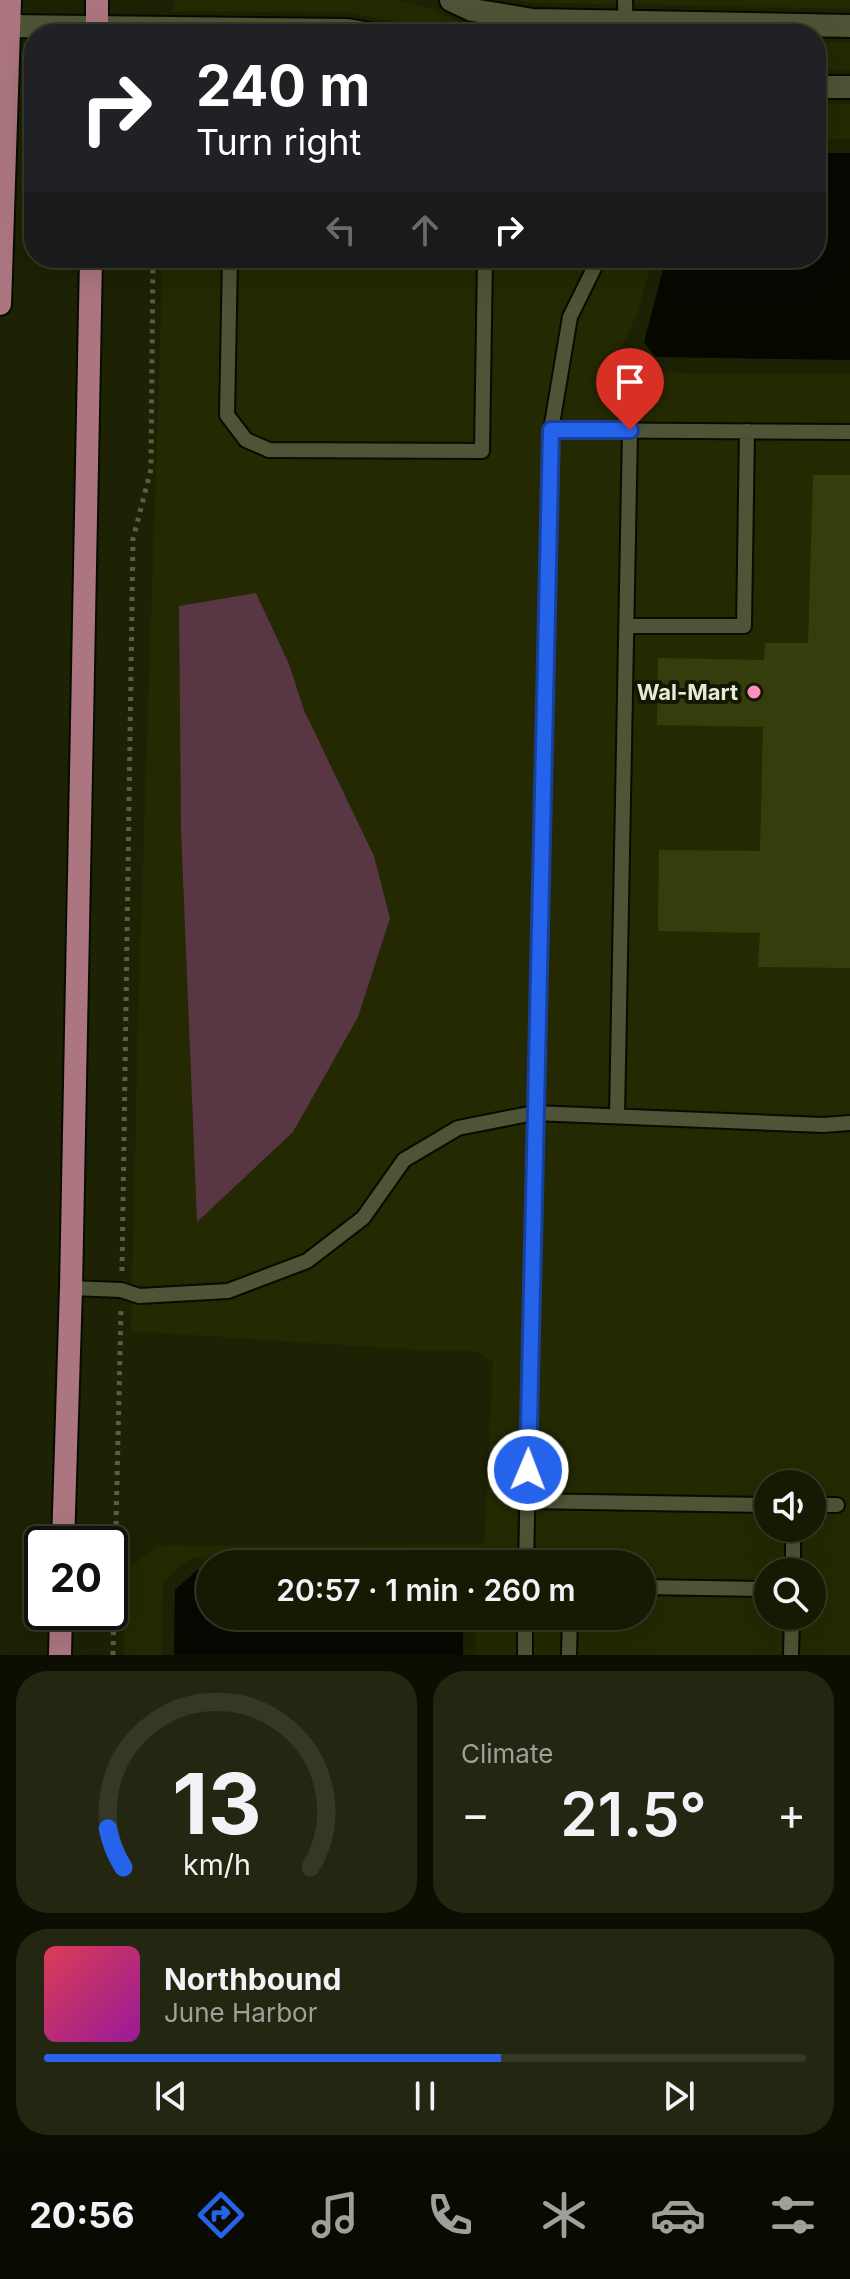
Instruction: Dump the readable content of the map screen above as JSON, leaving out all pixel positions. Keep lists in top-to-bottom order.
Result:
{
  "places": ["Wal-Mart"],
  "page": {
    "turn": ["240 m", "Turn right"],
    "limit": "20",
    "trip": "20:57 · 1 min · 260 m",
    "tile": "Climate",
    "heat": ["−", "21.5°", "+"],
    "song": ["Northbound", "June Harbor"],
    "tabs": "20:56",
    "gauge": ["13", "km/h"]
  }
}
